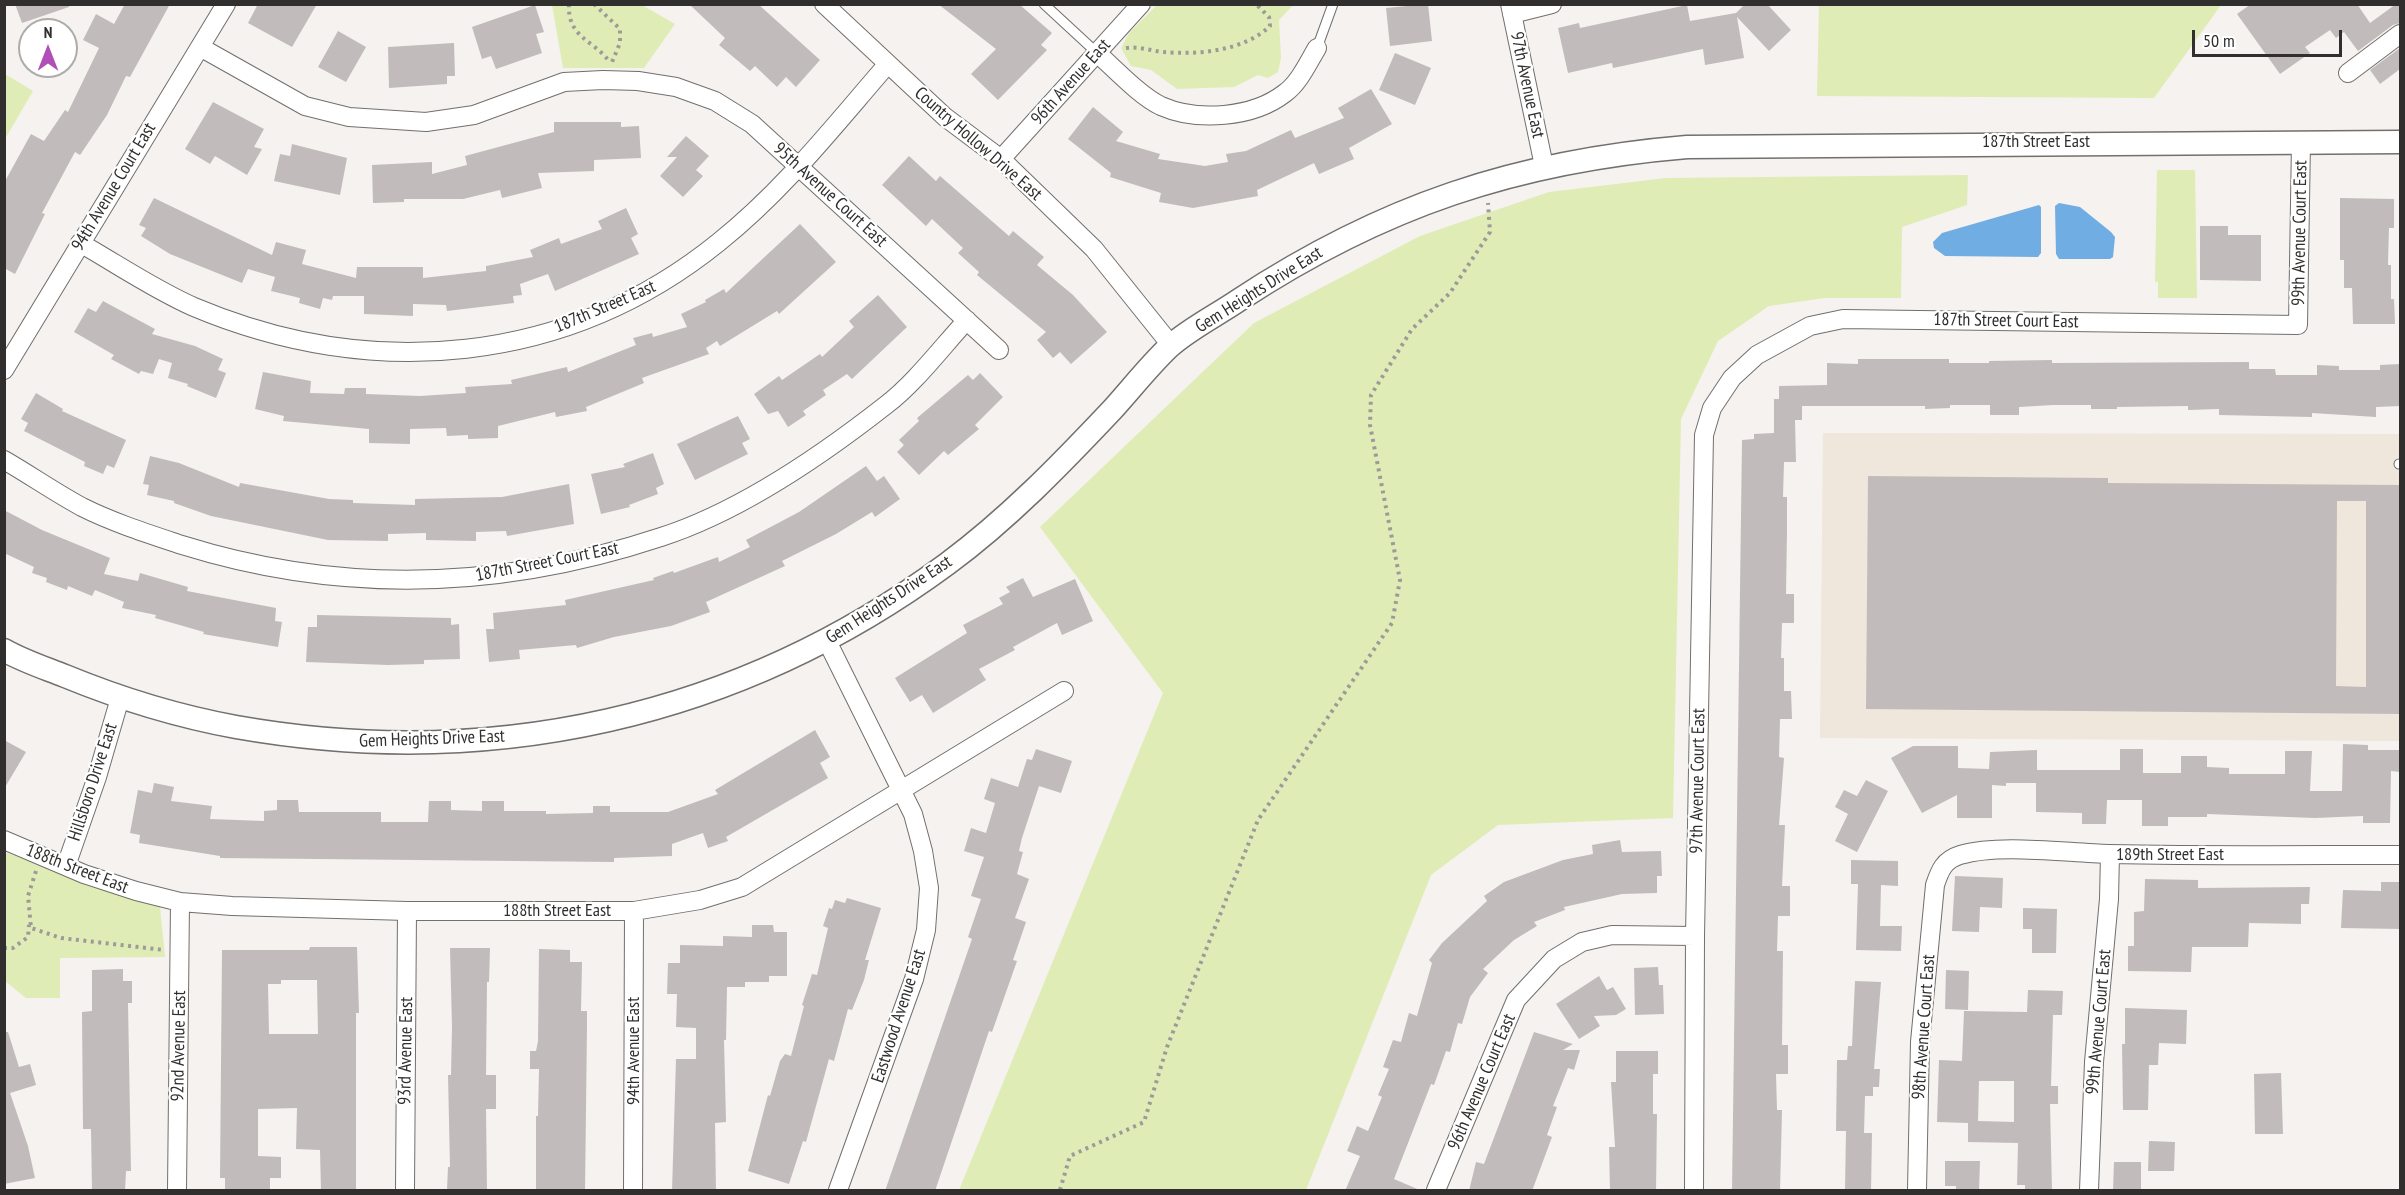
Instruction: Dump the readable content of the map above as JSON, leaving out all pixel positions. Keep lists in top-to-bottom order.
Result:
{
  "streets": {
    "street": [
      "96th Avenue East",
      "97th Avenue East",
      "187th Street East",
      "Country Hollow Drive East",
      "94th Avenue Court East",
      "95th Avenue Court East",
      "99th Avenue Court East",
      "Gem Heights Drive East",
      "187th Street Court East",
      "97th Avenue Court East",
      "Hillsboro Drive East",
      "189th Street East",
      "188th Street East",
      "Eastwood Avenue East",
      "98th Avenue Court East",
      "92nd Avenue East",
      "93rd Avenue East",
      "94th Avenue East",
      "96th Avenue Court East"
    ]
  },
  "crossings": [
    ["96th Avenue East", "Country Hollow Drive East"],
    ["97th Avenue East", "Gem Heights Drive East"],
    ["187th Street East", "Country Hollow Drive East"],
    ["187th Street East", "94th Avenue Court East"],
    ["187th Street East", "95th Avenue Court East"],
    ["187th Street East", "99th Avenue Court East"],
    ["187th Street East", "Gem Heights Drive East"],
    ["Country Hollow Drive East", "Gem Heights Drive East"],
    ["94th Avenue Court East", "95th Avenue Court East"],
    ["95th Avenue Court East", "187th Street Court East"],
    ["99th Avenue Court East", "187th Street Court East"],
    ["99th Avenue Court East", "189th Street East"],
    ["Gem Heights Drive East", "Hillsboro Drive East"],
    ["Gem Heights Drive East", "Eastwood Avenue East"],
    ["187th Street Court East", "97th Avenue Court East"],
    ["97th Avenue Court East", "96th Avenue Court East"],
    ["Hillsboro Drive East", "188th Street East"],
    ["189th Street East", "98th Avenue Court East"],
    ["188th Street East", "Eastwood Avenue East"],
    ["188th Street East", "92nd Avenue East"],
    ["188th Street East", "93rd Avenue East"],
    ["188th Street East", "94th Avenue East"]
  ],
  "scale_bar": "50 m",
  "north": "top"
}
